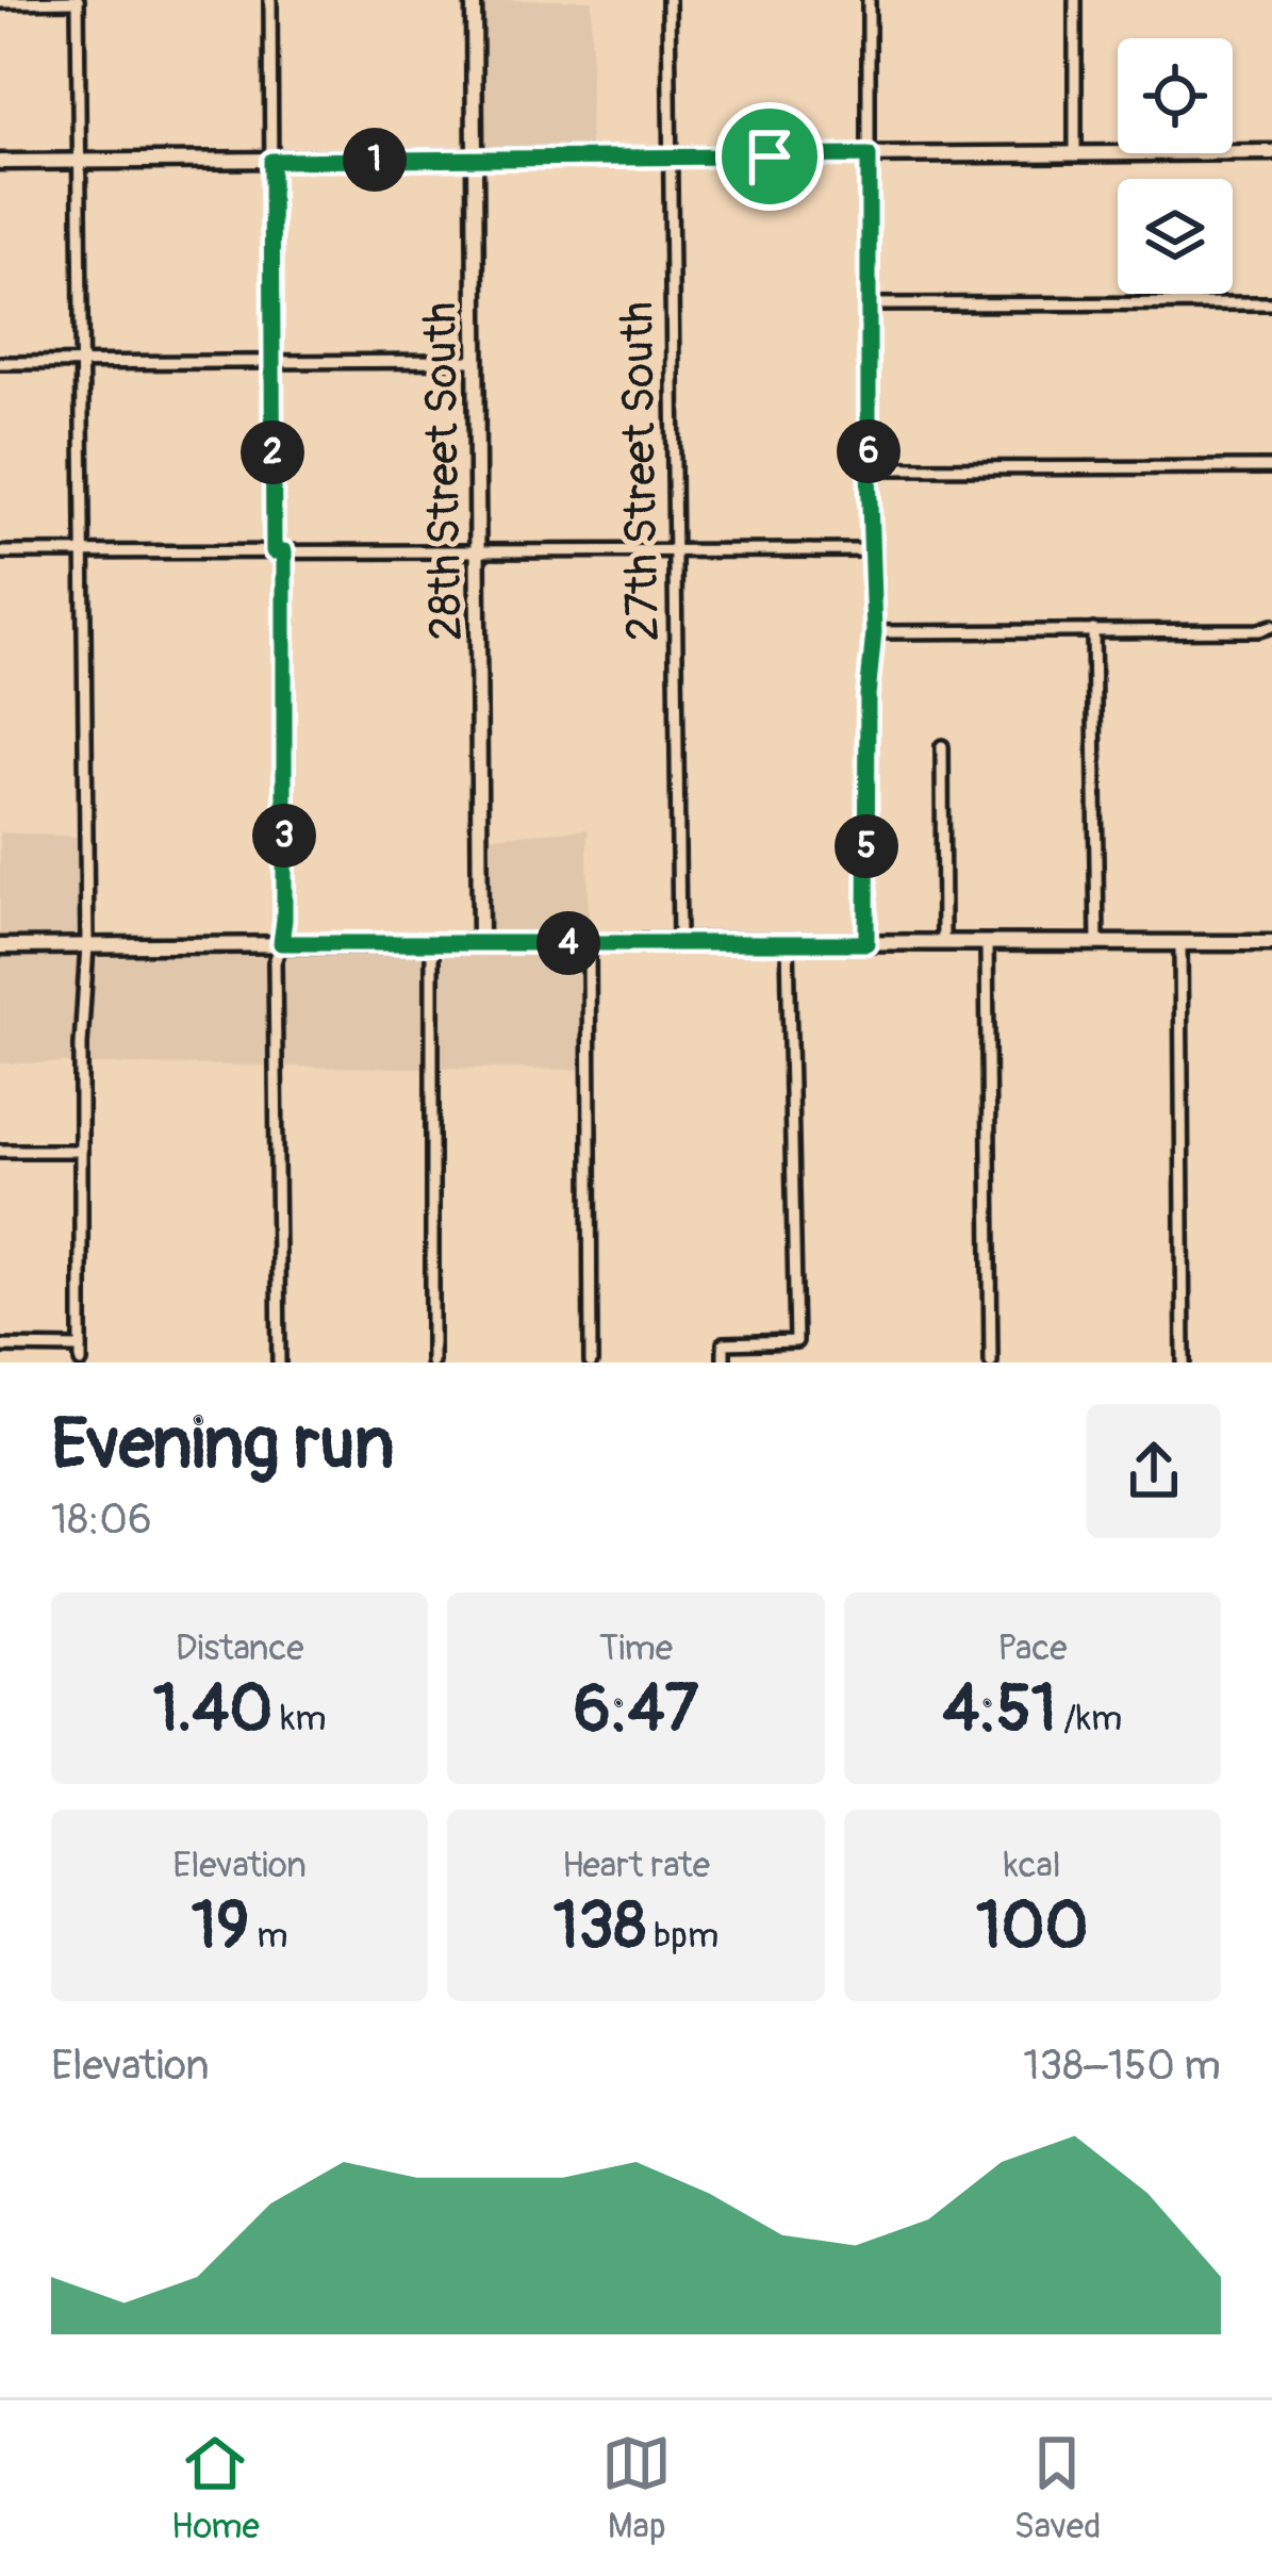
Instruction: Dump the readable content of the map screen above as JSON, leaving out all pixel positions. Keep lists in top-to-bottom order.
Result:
{
  "streets": {
    "street": ["28th Street South", "27th Street South"]
  },
  "page": {
    "pins": [
      "1",
      "6",
      "2",
      "3",
      "5",
      "4"
    ],
    "heading": ["Evening run", "18:06"],
    "stats": [
      ["Distance", "1.40 km"],
      ["Time", "6:47"],
      ["Pace", "4:51 /km"],
      ["Elevation", "19 m"],
      ["Heart rate", "138 bpm"],
      ["kcal", "100"]
    ],
    "chart": ["Elevation", "138–150 m"],
    "tabs": ["Home", "Map", "Saved"]
  }
}
